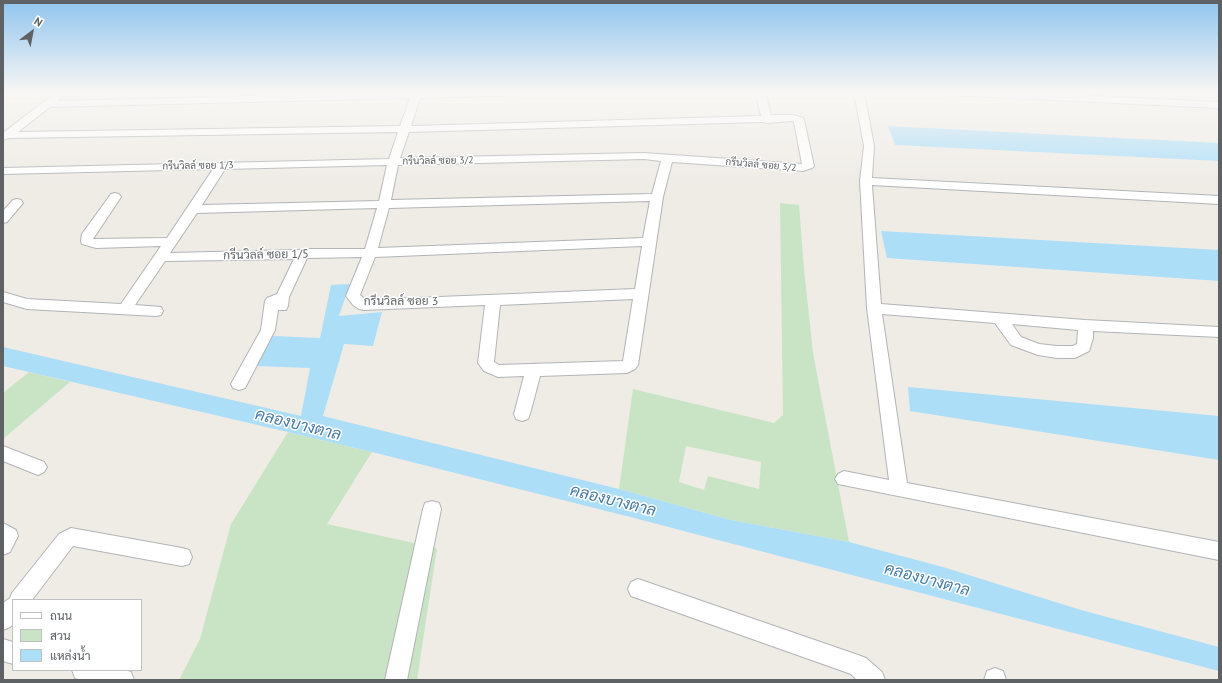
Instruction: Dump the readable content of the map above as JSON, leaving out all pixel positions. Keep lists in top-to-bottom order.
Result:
{
  "streets": {
    "street": [
      "กรีนวิลล์ ซอย 3/2",
      "กรีนวิลล์ ซอย 1/3",
      "กรีนวิลล์ ซอย 1/5",
      "กรีนวิลล์ ซอย 3"
    ]
  },
  "crossings": [
    ["กรีนวิลล์ ซอย 3/2", "กรีนวิลล์ ซอย 1/3"],
    ["กรีนวิลล์ ซอย 3/2", "กรีนวิลล์ ซอย 3"],
    ["กรีนวิลล์ ซอย 1/3", "กรีนวิลล์ ซอย 3"],
    ["กรีนวิลล์ ซอย 1/5", "กรีนวิลล์ ซอย 3"]
  ],
  "water": ["คลองบางตาล"],
  "legend": ["ถนน", "สวน", "แหล่งน้ำ"],
  "north": "top right"
}
